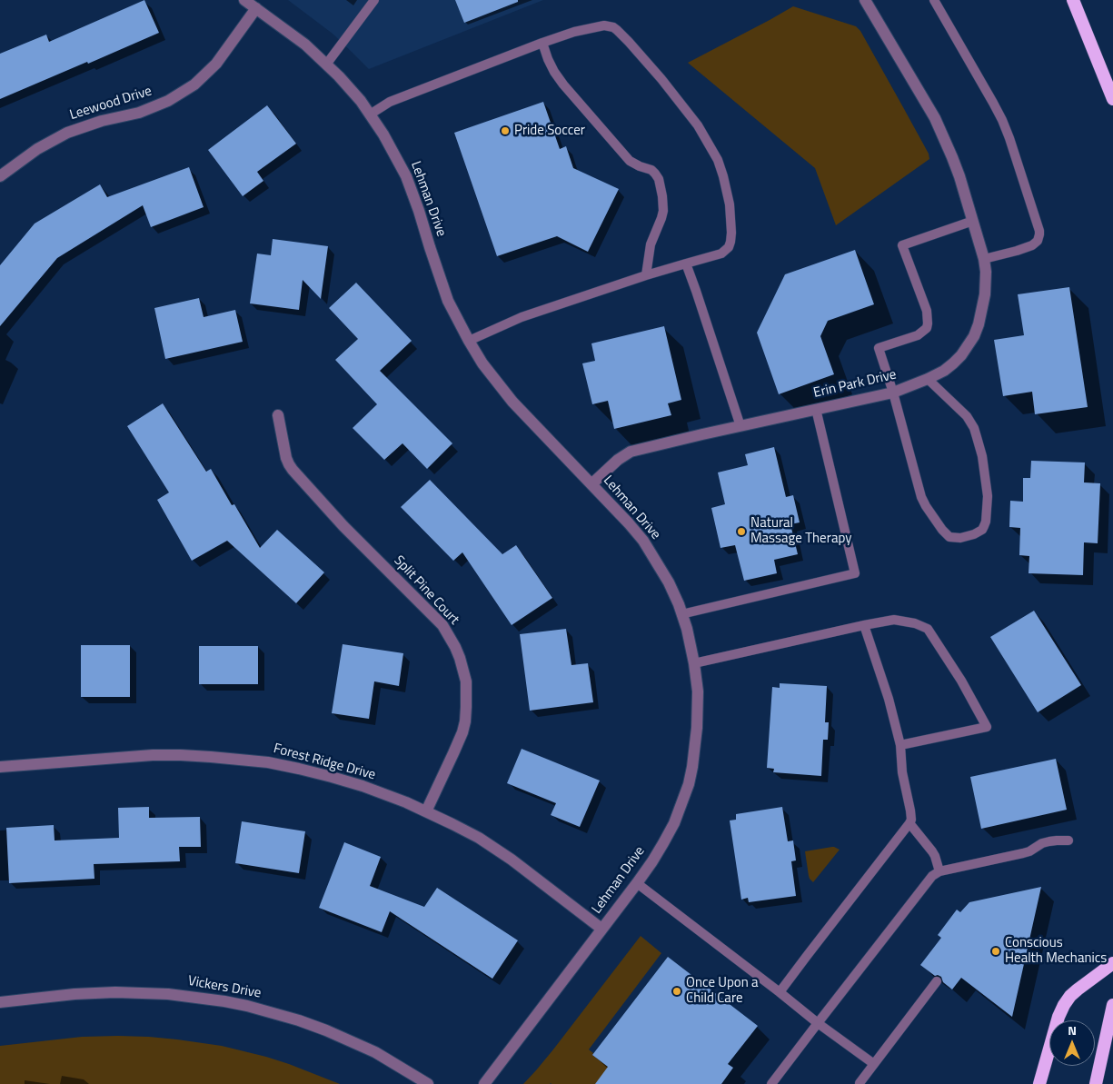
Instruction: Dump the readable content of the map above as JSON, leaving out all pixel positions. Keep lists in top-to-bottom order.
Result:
{
  "streets": {
    "street": [
      "Leewood Drive",
      "Lehman Drive",
      "Erin Park Drive",
      "Split Pine Court",
      "Forest Ridge Drive",
      "Vickers Drive"
    ]
  },
  "crossings": [
    ["Leewood Drive", "Lehman Drive"],
    ["Lehman Drive", "Erin Park Drive"],
    ["Lehman Drive", "Forest Ridge Drive"],
    ["Split Pine Court", "Forest Ridge Drive"]
  ],
  "places": [
    "Pride Soccer",
    "Natural Massage Therapy",
    "Conscious Health Mechanics",
    "Once Upon a Child Care"
  ],
  "north": "top"
}
